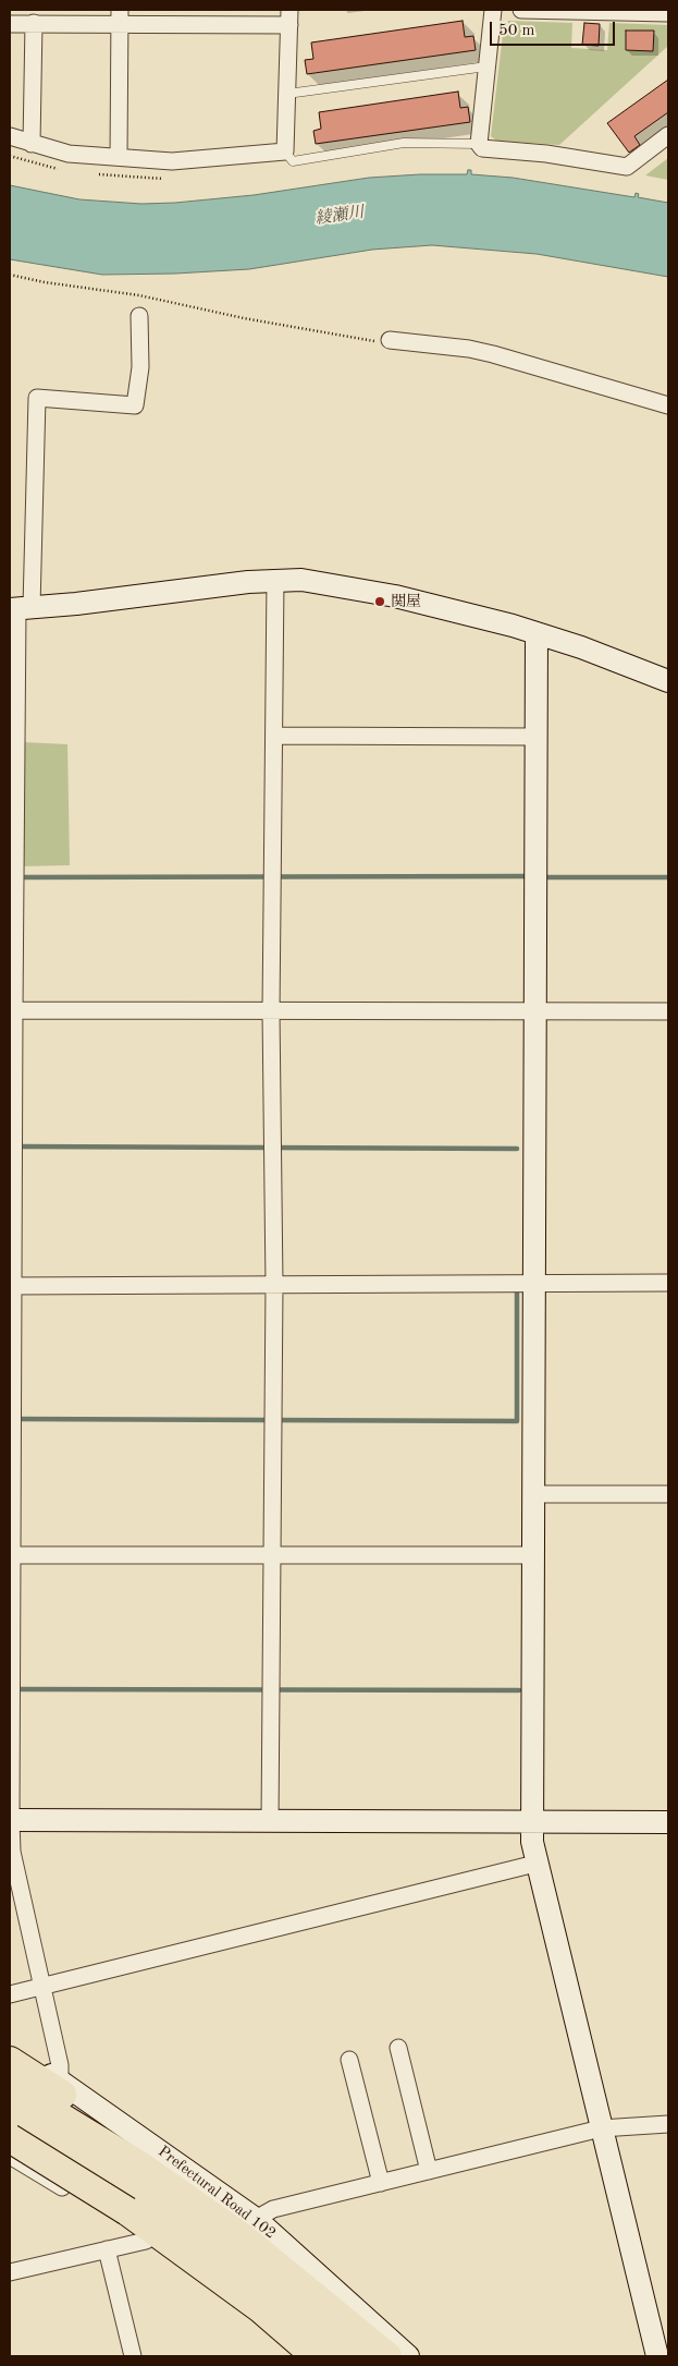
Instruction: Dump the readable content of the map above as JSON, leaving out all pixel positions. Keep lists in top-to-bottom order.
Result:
{
  "streets": {
    "street": ["Prefectural Road 102"]
  },
  "water": ["綾瀬川"],
  "places": ["関屋"],
  "scale_bar": "50 m"
}
